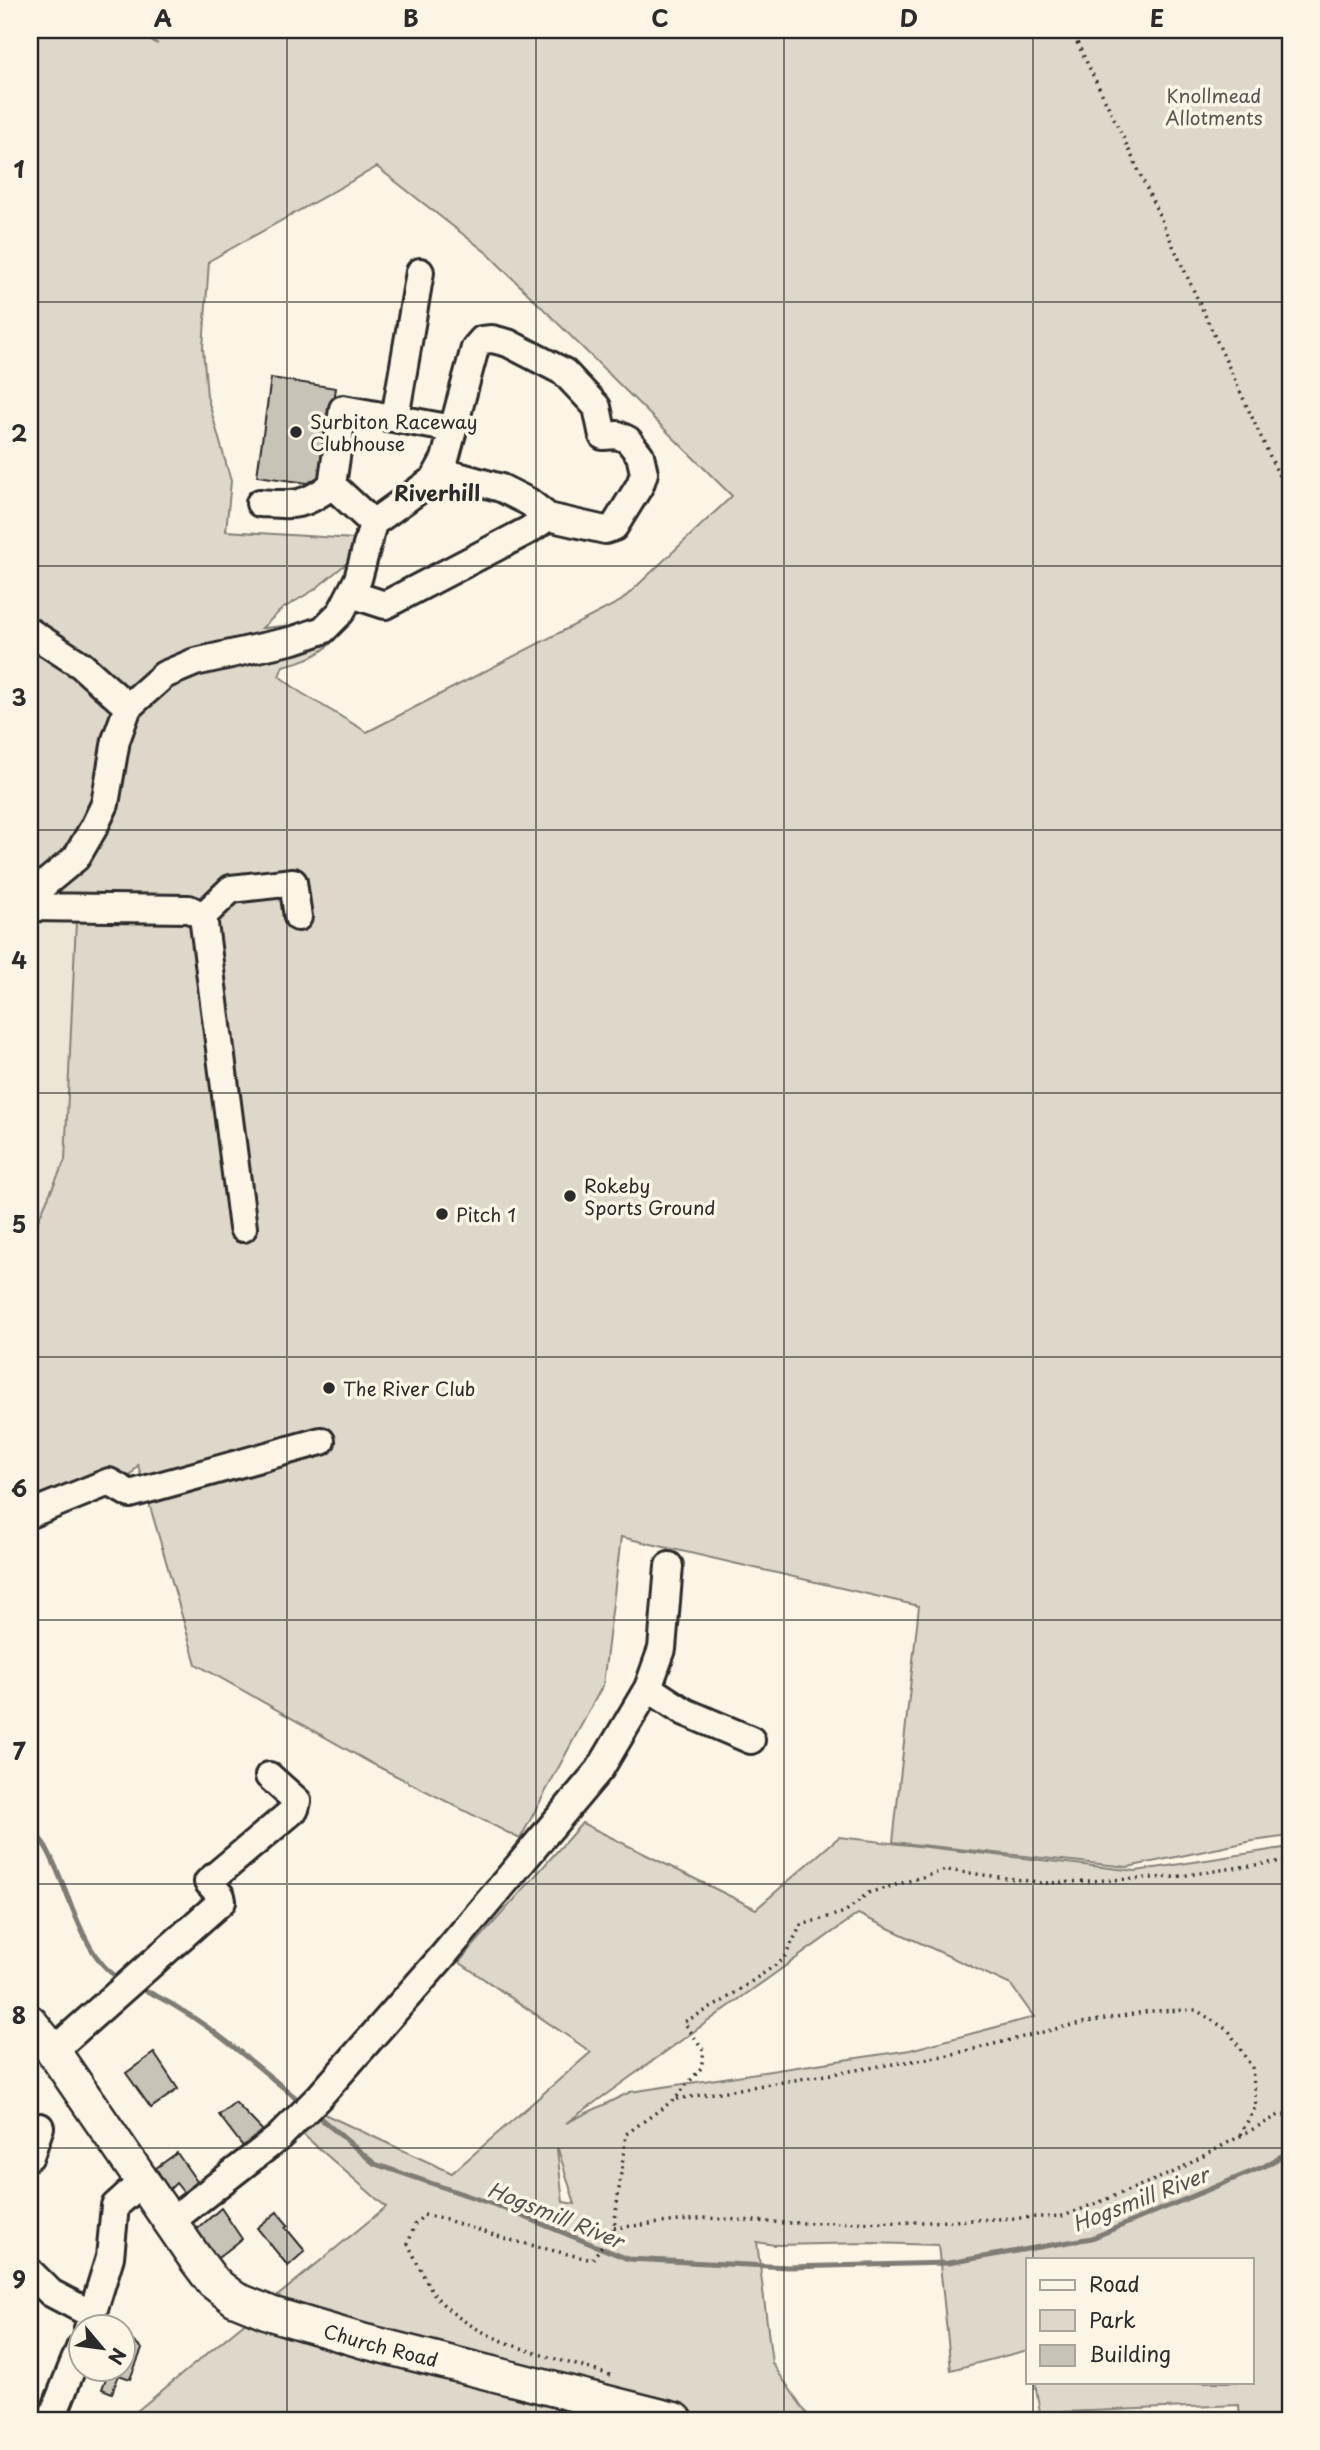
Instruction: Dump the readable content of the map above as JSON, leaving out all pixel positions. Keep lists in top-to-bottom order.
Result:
{
  "streets": {
    "main road": ["Church Road"]
  },
  "districts": ["Riverhill"],
  "water": ["Hogsmill River"],
  "parks": ["Knollmead Allotments"],
  "places": [
    "Surbiton Raceway Clubhouse",
    "Rokeby Sports Ground",
    "Pitch 1",
    "The River Club"
  ],
  "legend": ["Road", "Park", "Building"],
  "north": "bottom right",
  "grid": {
    "columns": [
      "A",
      "B",
      "C",
      "D",
      "E"
    ],
    "rows": [
      "1",
      "2",
      "3",
      "4",
      "5",
      "6",
      "7",
      "8",
      "9"
    ]
  }
}
